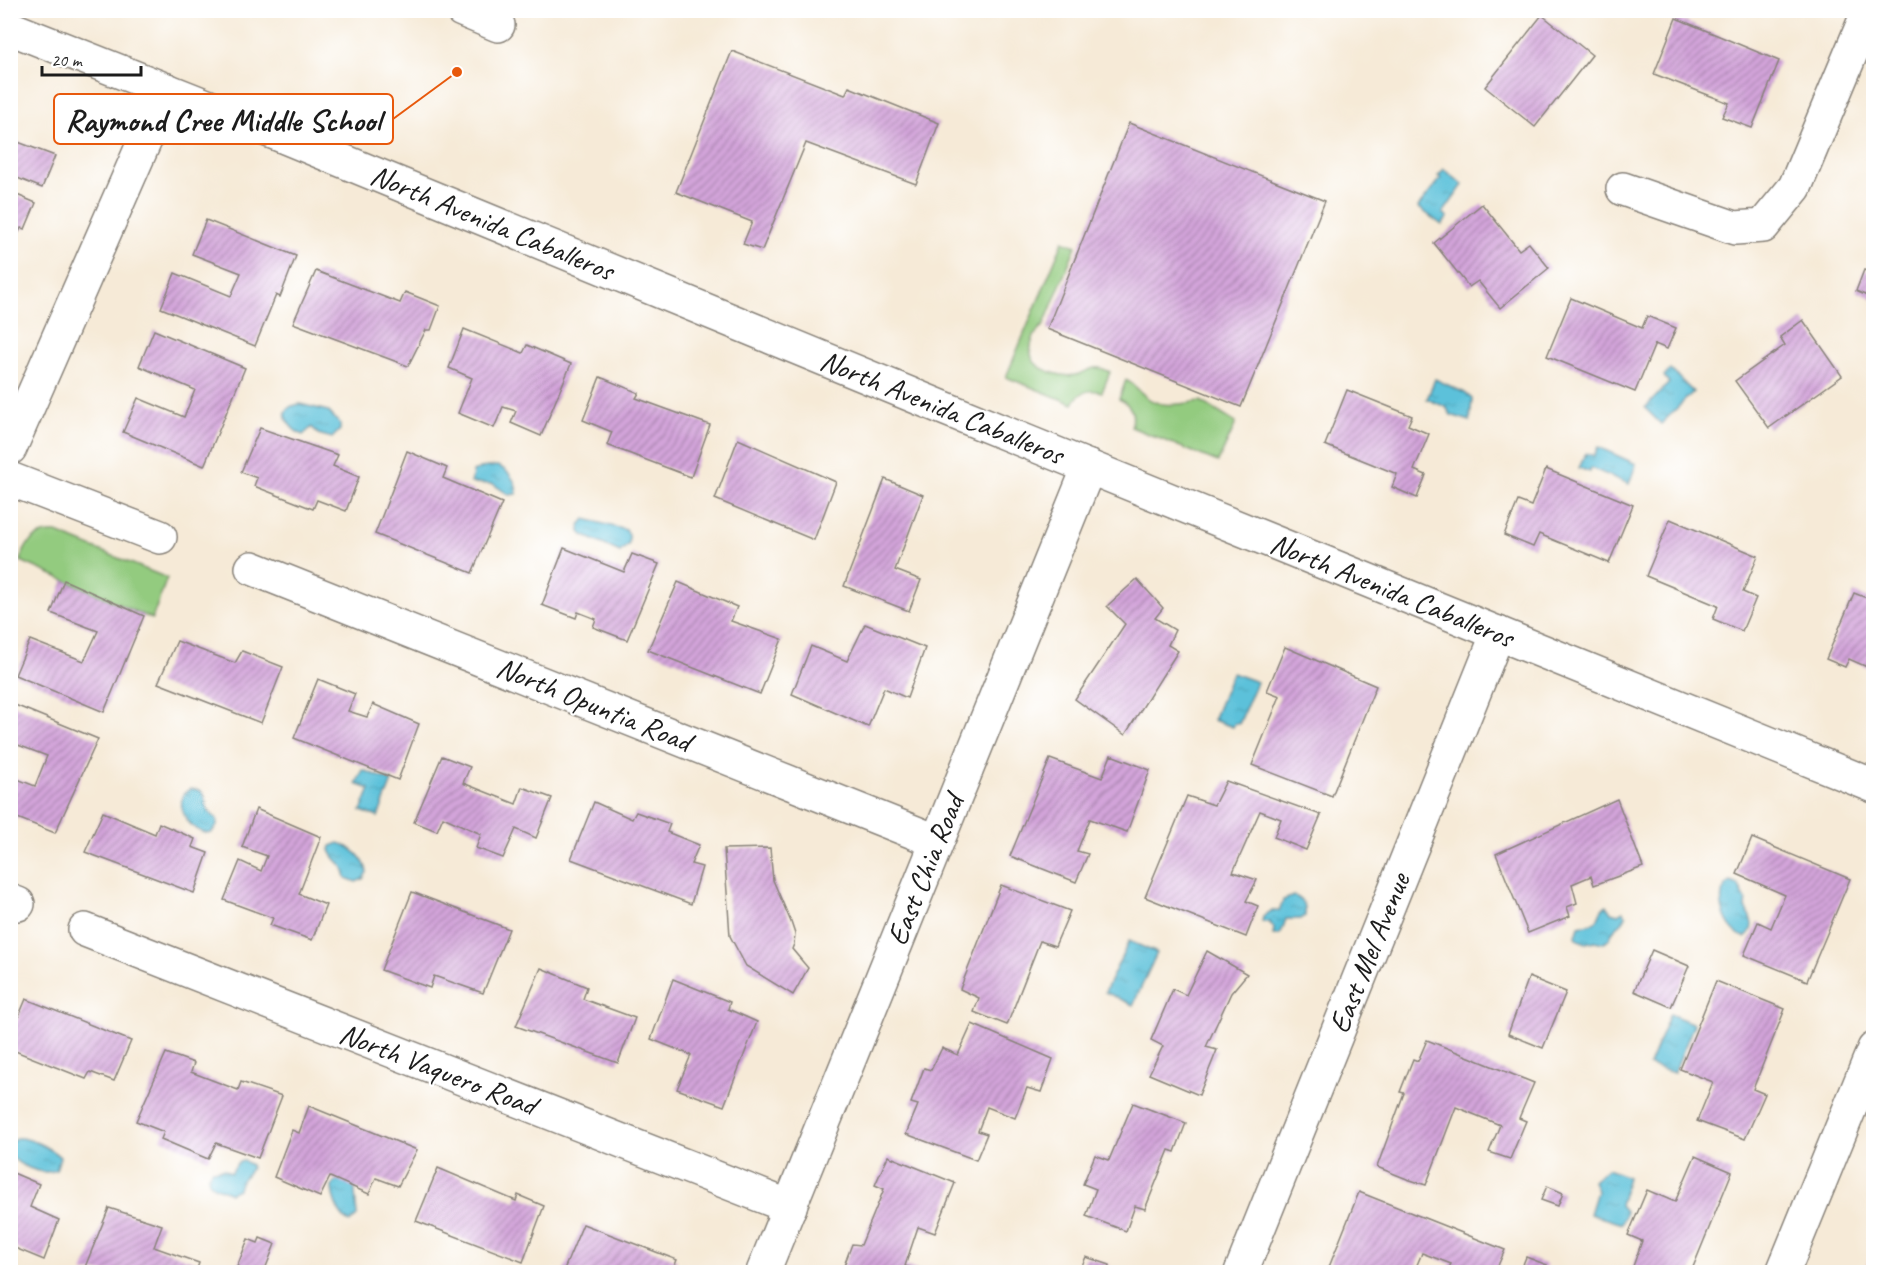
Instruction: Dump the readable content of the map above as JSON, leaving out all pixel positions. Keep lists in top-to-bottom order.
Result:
{
  "streets": {
    "street": [
      "North Avenida Caballeros",
      "North Opuntia Road",
      "East Chia Road",
      "East Mel Avenue",
      "North Vaquero Road"
    ]
  },
  "crossings": [
    ["North Avenida Caballeros", "East Chia Road"],
    ["North Avenida Caballeros", "East Mel Avenue"],
    ["North Opuntia Road", "East Chia Road"],
    ["East Chia Road", "North Vaquero Road"]
  ],
  "places": ["Raymond Cree Middle School"],
  "scale_bar": "20 m"
}
